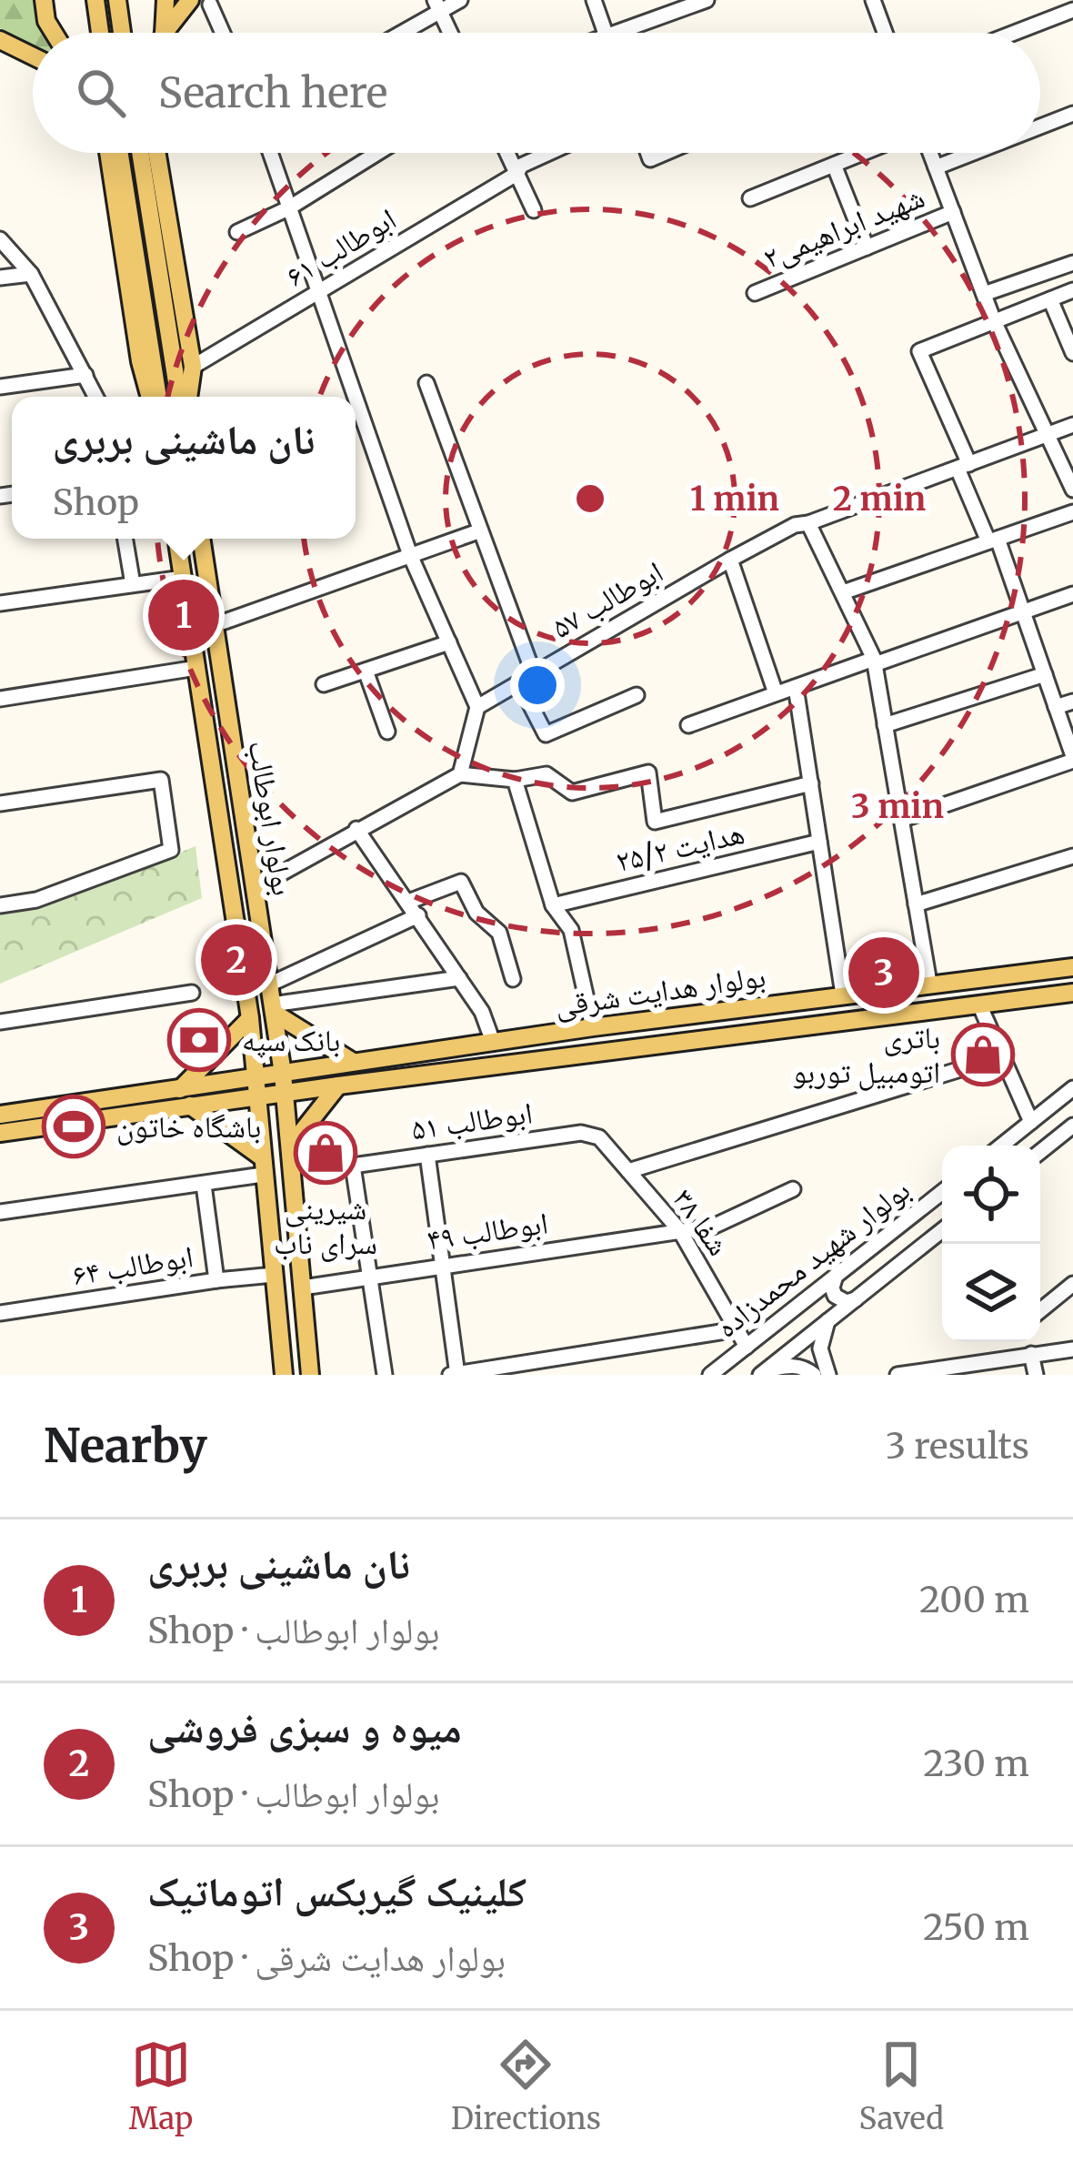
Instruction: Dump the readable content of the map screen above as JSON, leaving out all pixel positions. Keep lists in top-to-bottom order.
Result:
{
  "streets": {
    "main road": ["بولوار ابوطالب", "بولوار هدایت شرقی"],
    "street": [
      "شهید ابراهیمی۲",
      "ابوطالب ۶۱",
      "ابوطالب ۵۷",
      "هدایت ۲۵/۲",
      "ابوطالب ۵۱",
      "شفا ۳۸",
      "ابوطالب ۴۹",
      "بولوار شهید محمدزاده",
      "ابوطالب ۶۴"
    ]
  },
  "crossings": [
    ["بولوار ابوطالب", "بولوار هدایت شرقی"],
    ["بولوار ابوطالب", "ابوطالب ۴۹"],
    ["بولوار ابوطالب", "ابوطالب ۶۴"],
    ["ابوطالب ۵۱", "شفا ۳۸"],
    ["ابوطالب ۵۱", "ابوطالب ۴۹"],
    ["شفا ۳۸", "ابوطالب ۴۹"],
    ["شفا ۳۸", "بولوار شهید محمدزاده"]
  ],
  "places": {
    "bank": ["بانک سپه"],
    "shop": ["باتری اتومبیل توربو", "شیرینی سرای ناب"],
    "sports": ["باشگاه خاتون"]
  },
  "page": {
    "search": "Search here",
    "popup": ["نان ماشینی بربری", "Shop"],
    "pins": ["1", "2", "3"],
    "heading": ["Nearby", "3 results"],
    "list": [
      {
        "mark": "1",
        "name": "نان ماشینی بربری",
        "note": "Shop · بولوار ابوطالب",
        "value": "200 m"
      },
      {
        "mark": "2",
        "name": "میوه و سبزی فروشی",
        "note": "Shop · بولوار ابوطالب",
        "value": "230 m"
      },
      {
        "mark": "3",
        "name": "کلینیک گیربکس اتوماتیک",
        "note": "Shop · بولوار هدایت شرقی",
        "value": "250 m"
      }
    ],
    "nav": ["Map", "Directions", "Saved"]
  },
  "rings": ["1 min", "2 min", "3 min"]
}
